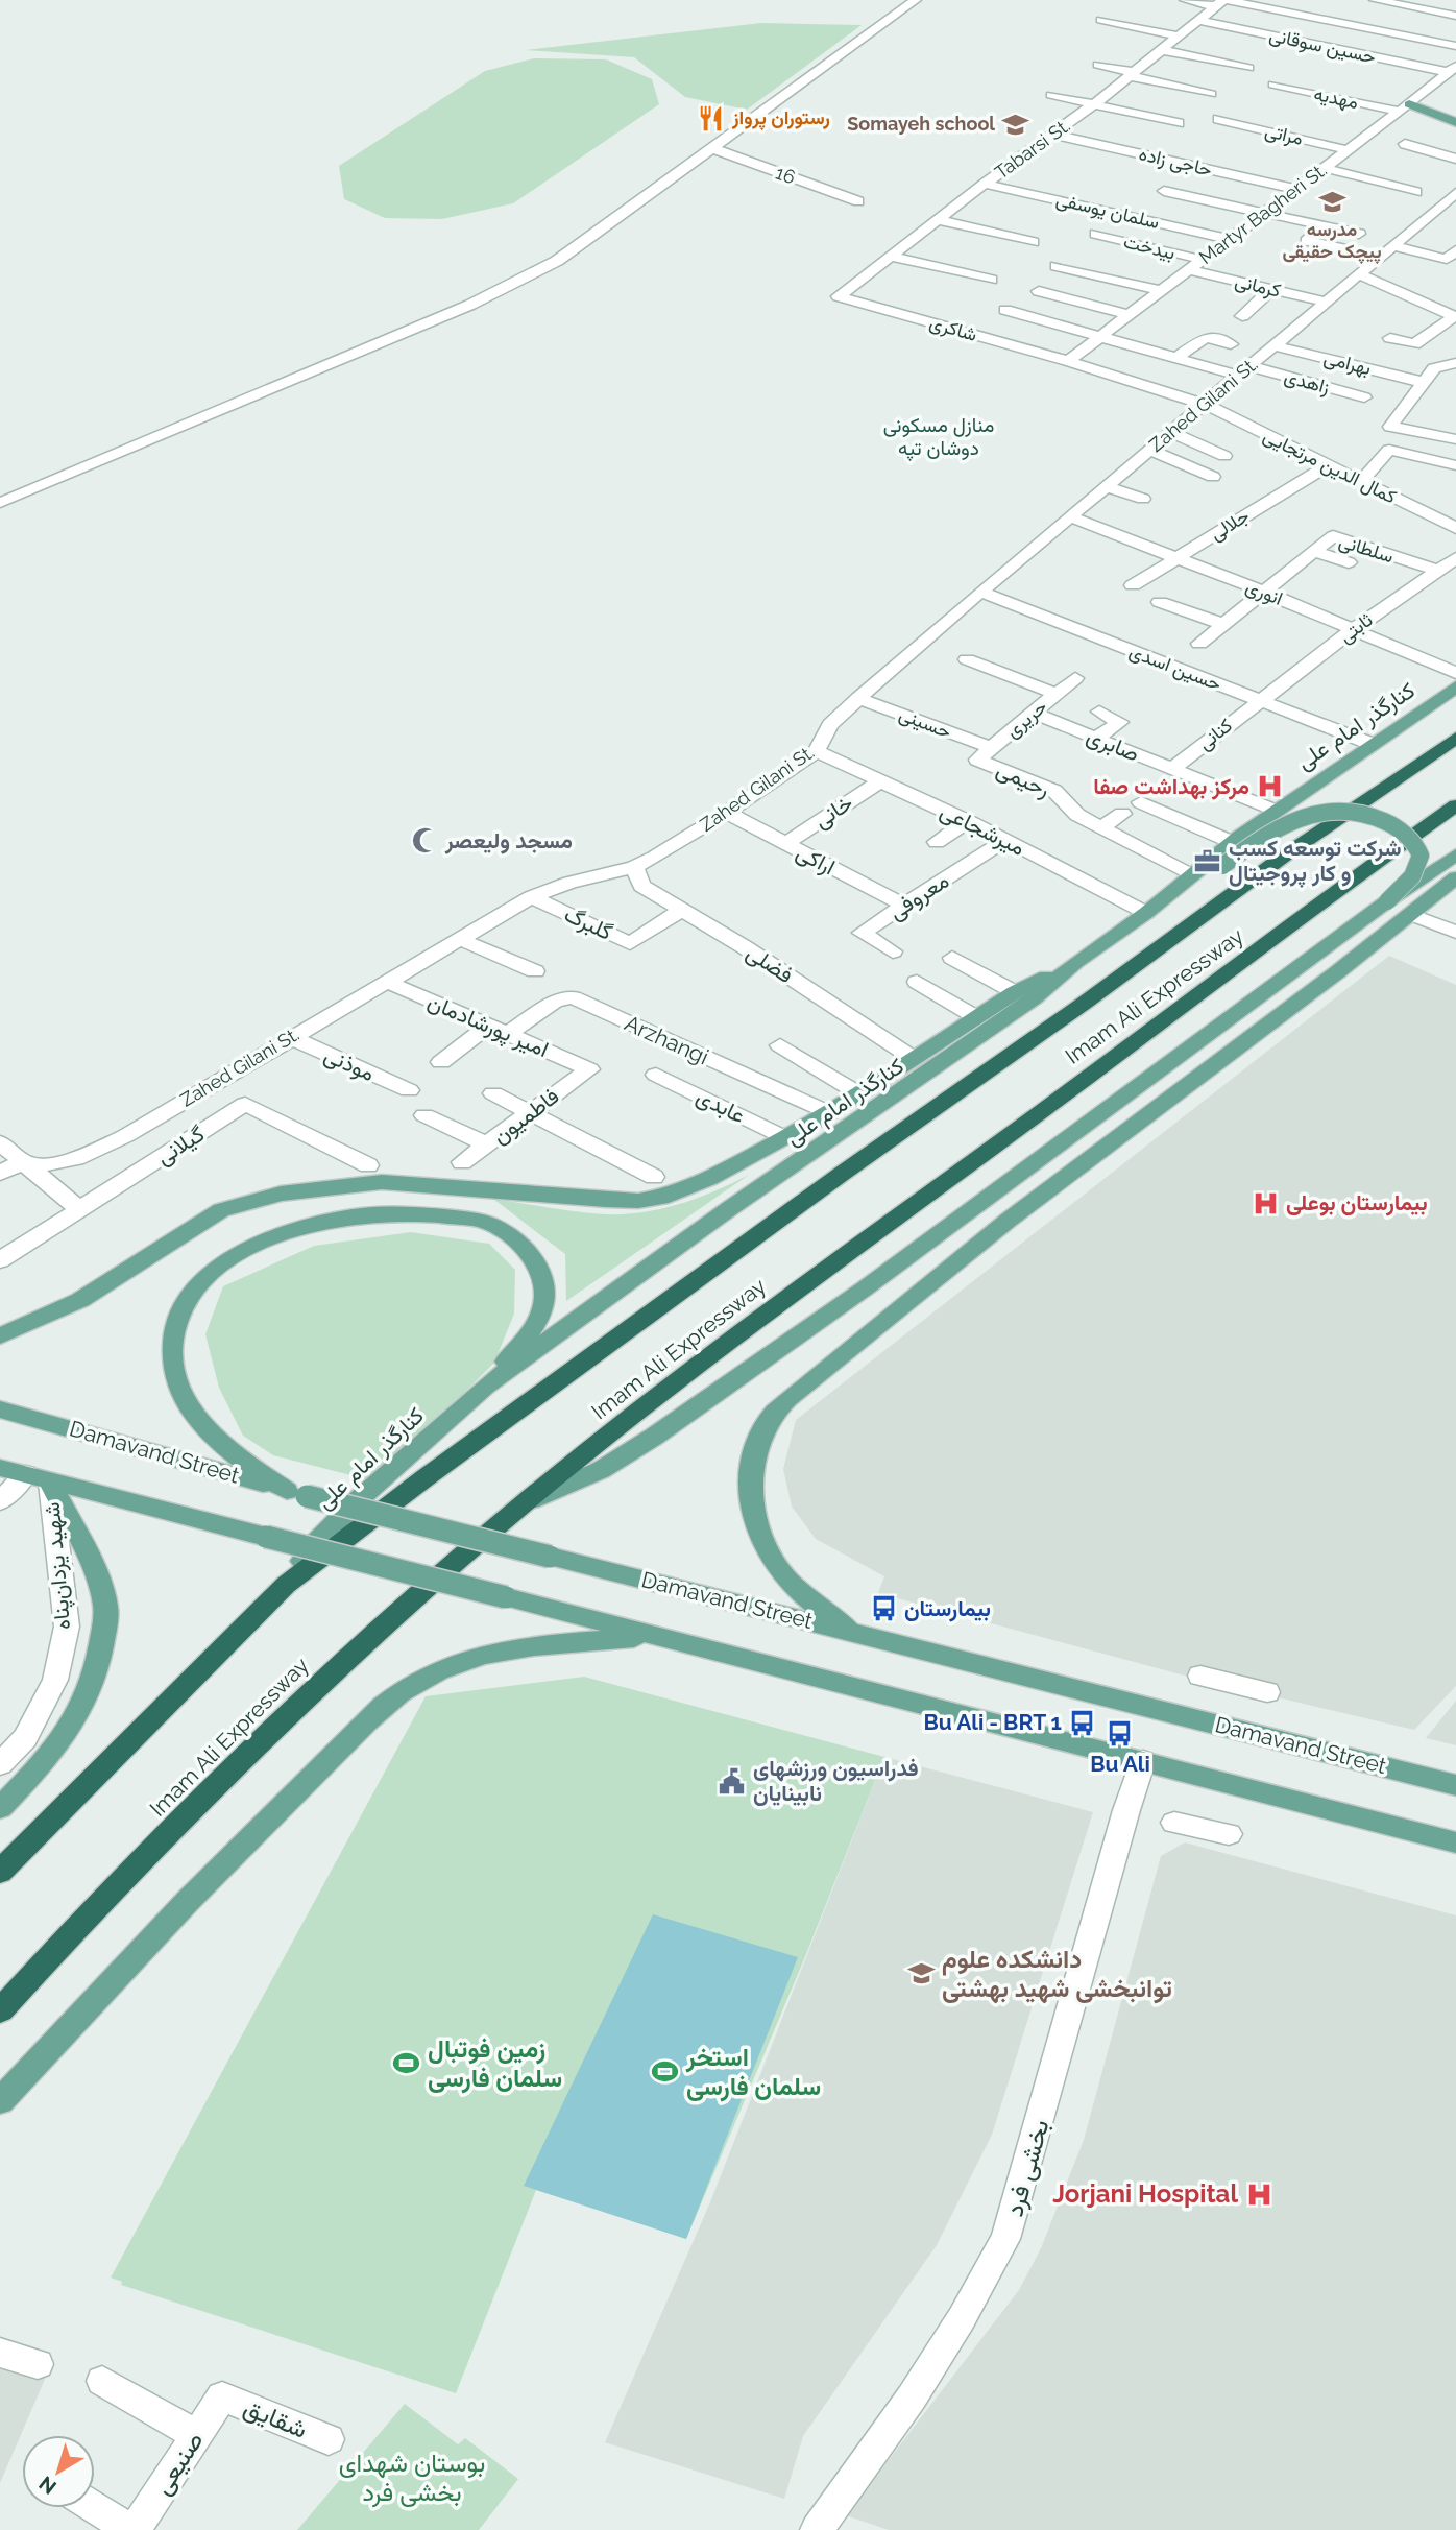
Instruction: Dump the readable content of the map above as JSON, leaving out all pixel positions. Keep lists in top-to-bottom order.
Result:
{
  "streets": {
    "highway": ["Imam Ali Expressway"],
    "main road": ["کنارگذر امام علی", "Damavand Street"],
    "street": [
      "حسین سوقانی",
      "مهدیه",
      "مراتی",
      "Tabarsi St.",
      "حاجی زاده",
      "16",
      "سلمان یوسفی",
      "Martyr Bagheri St.",
      "بیدخت",
      "کرمانی",
      "شاکری",
      "بهرامی",
      "زاهدی",
      "Zahed Gilani St.",
      "کمال الدین مرتجایی",
      "جلالی",
      "سلطانی",
      "انوری",
      "ثابتی",
      "حسین اسدی",
      "حریری",
      "حسینی",
      "کنانی",
      "صابری",
      "رحیمی",
      "خانی",
      "میرشجاعی",
      "اراکی",
      "معروفی",
      "گلبرگ",
      "فضلی",
      "امیر پورشادمان",
      "Arzhangi",
      "موذنی",
      "عابدی",
      "فاطمیون",
      "گیلانی",
      "شهید یزدان‌پناه",
      "بخشی فرد",
      "شقایق",
      "صنیعی"
    ]
  },
  "crossings": [
    ["حسین سوقانی", "Tabarsi St."],
    ["حسین سوقانی", "Martyr Bagheri St."],
    ["مهدیه", "Martyr Bagheri St."],
    ["مراتی", "Martyr Bagheri St."],
    ["Tabarsi St.", "حاجی زاده"],
    ["Tabarsi St.", "سلمان یوسفی"],
    ["Tabarsi St.", "شاکری"],
    ["حاجی زاده", "Martyr Bagheri St."],
    ["سلمان یوسفی", "Martyr Bagheri St."],
    ["Martyr Bagheri St.", "بیدخت"],
    ["Martyr Bagheri St.", "کرمانی"],
    ["Martyr Bagheri St.", "شاکری"],
    ["Martyr Bagheri St.", "زاهدی"],
    ["کرمانی", "Zahed Gilani St."],
    ["شاکری", "Zahed Gilani St."],
    ["شاکری", "کمال الدین مرتجایی"],
    ["بهرامی", "Zahed Gilani St."],
    ["زاهدی", "Zahed Gilani St."],
    ["Zahed Gilani St.", "کمال الدین مرتجایی"],
    ["Zahed Gilani St.", "انوری"],
    ["Zahed Gilani St.", "حسین اسدی"],
    ["Zahed Gilani St.", "حسینی"],
    ["Zahed Gilani St.", "میرشجاعی"],
    ["Zahed Gilani St.", "اراکی"],
    ["Zahed Gilani St.", "گلبرگ"],
    ["Zahed Gilani St.", "فضلی"],
    ["Zahed Gilani St.", "امیر پورشادمان"],
    ["Zahed Gilani St.", "موذنی"],
    ["کمال الدین مرتجایی", "جلالی"],
    ["جلالی", "انوری"],
    ["سلطانی", "انوری"],
    ["سلطانی", "ثابتی"],
    ["انوری", "ثابتی"],
    ["ثابتی", "حسین اسدی"],
    ["ثابتی", "کنانی"],
    ["حسین اسدی", "کنارگذر امام علی"],
    ["حسین اسدی", "کنانی"],
    ["حریری", "حسینی"],
    ["حریری", "صابری"],
    ["حریری", "رحیمی"],
    ["حسینی", "رحیمی"],
    ["کنارگذر امام علی", "صابری"],
    ["کنارگذر امام علی", "رحیمی"],
    ["کنارگذر امام علی", "میرشجاعی"],
    ["کنارگذر امام علی", "Imam Ali Expressway"],
    ["کنانی", "صابری"],
    ["خانی", "میرشجاعی"],
    ["خانی", "اراکی"],
    ["میرشجاعی", "معروفی"],
    ["اراکی", "معروفی"],
    ["گلبرگ", "فضلی"],
    ["امیر پورشادمان", "Arzhangi"],
    ["امیر پورشادمان", "فاطمیون"],
    ["شقایق", "صنیعی"]
  ],
  "districts": ["منازل مسکونی دوشان تپه"],
  "parks": ["بوستان شهدای بخشی فرد"],
  "places": {
    "restaurant": ["رستوران پرواز"],
    "school or university": ["Somayeh school", "مدرسه پیچک حقیقی", "دانشکده علوم توانبخشی شهید بهشتی"],
    "hospital": ["مرکز بهداشت صفا", "بیمارستان بوعلی", "Jorjani Hospital"],
    "mosque": ["مسجد ولیعصر"],
    "office": ["شرکت توسعه کسب و کار پروجیتال"],
    "bus stop": ["بیمارستان", "Bu Ali - BRT 1", "Bu Ali"],
    "public building": ["فدراسیون ورزشهای نابینایان"],
    "sports": ["زمین فوتبال سلمان فارسی", "استخر سلمان فارسی"]
  },
  "north": "bottom left"
}
